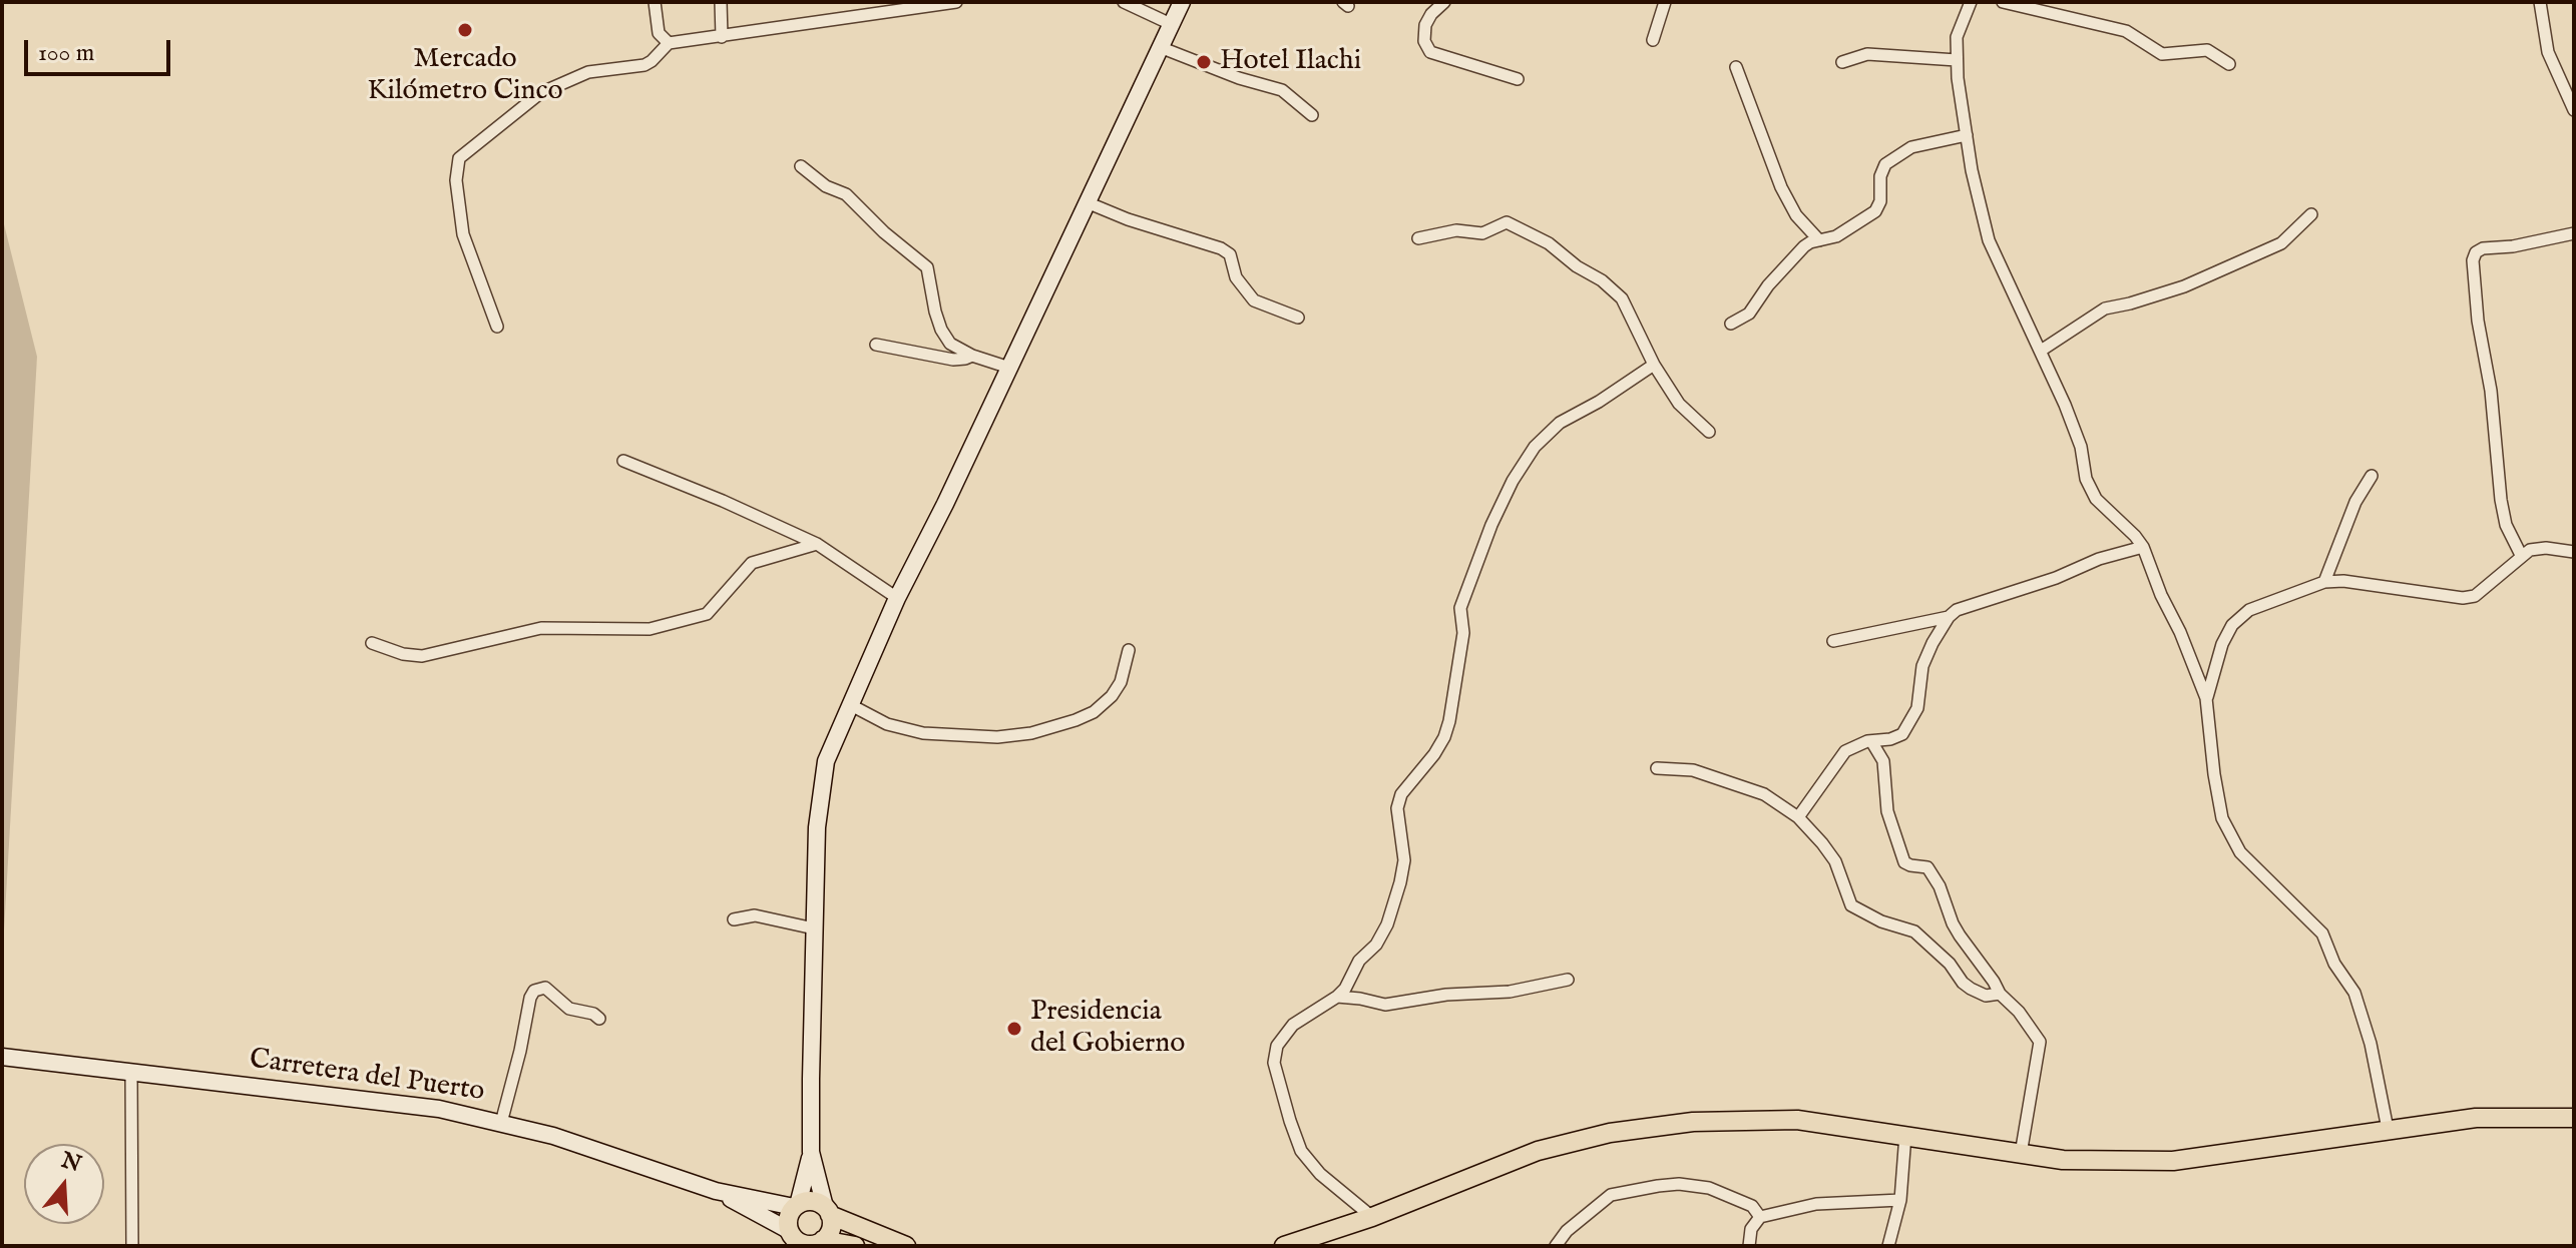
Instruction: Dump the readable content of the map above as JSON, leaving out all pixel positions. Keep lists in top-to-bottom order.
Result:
{
  "streets": {
    "main road": ["Carretera del Puerto"]
  },
  "places": ["Mercado Kilómetro Cinco", "Hotel Ilachi", "Presidencia del Gobierno"],
  "scale_bar": "100 m",
  "north": "top"
}
